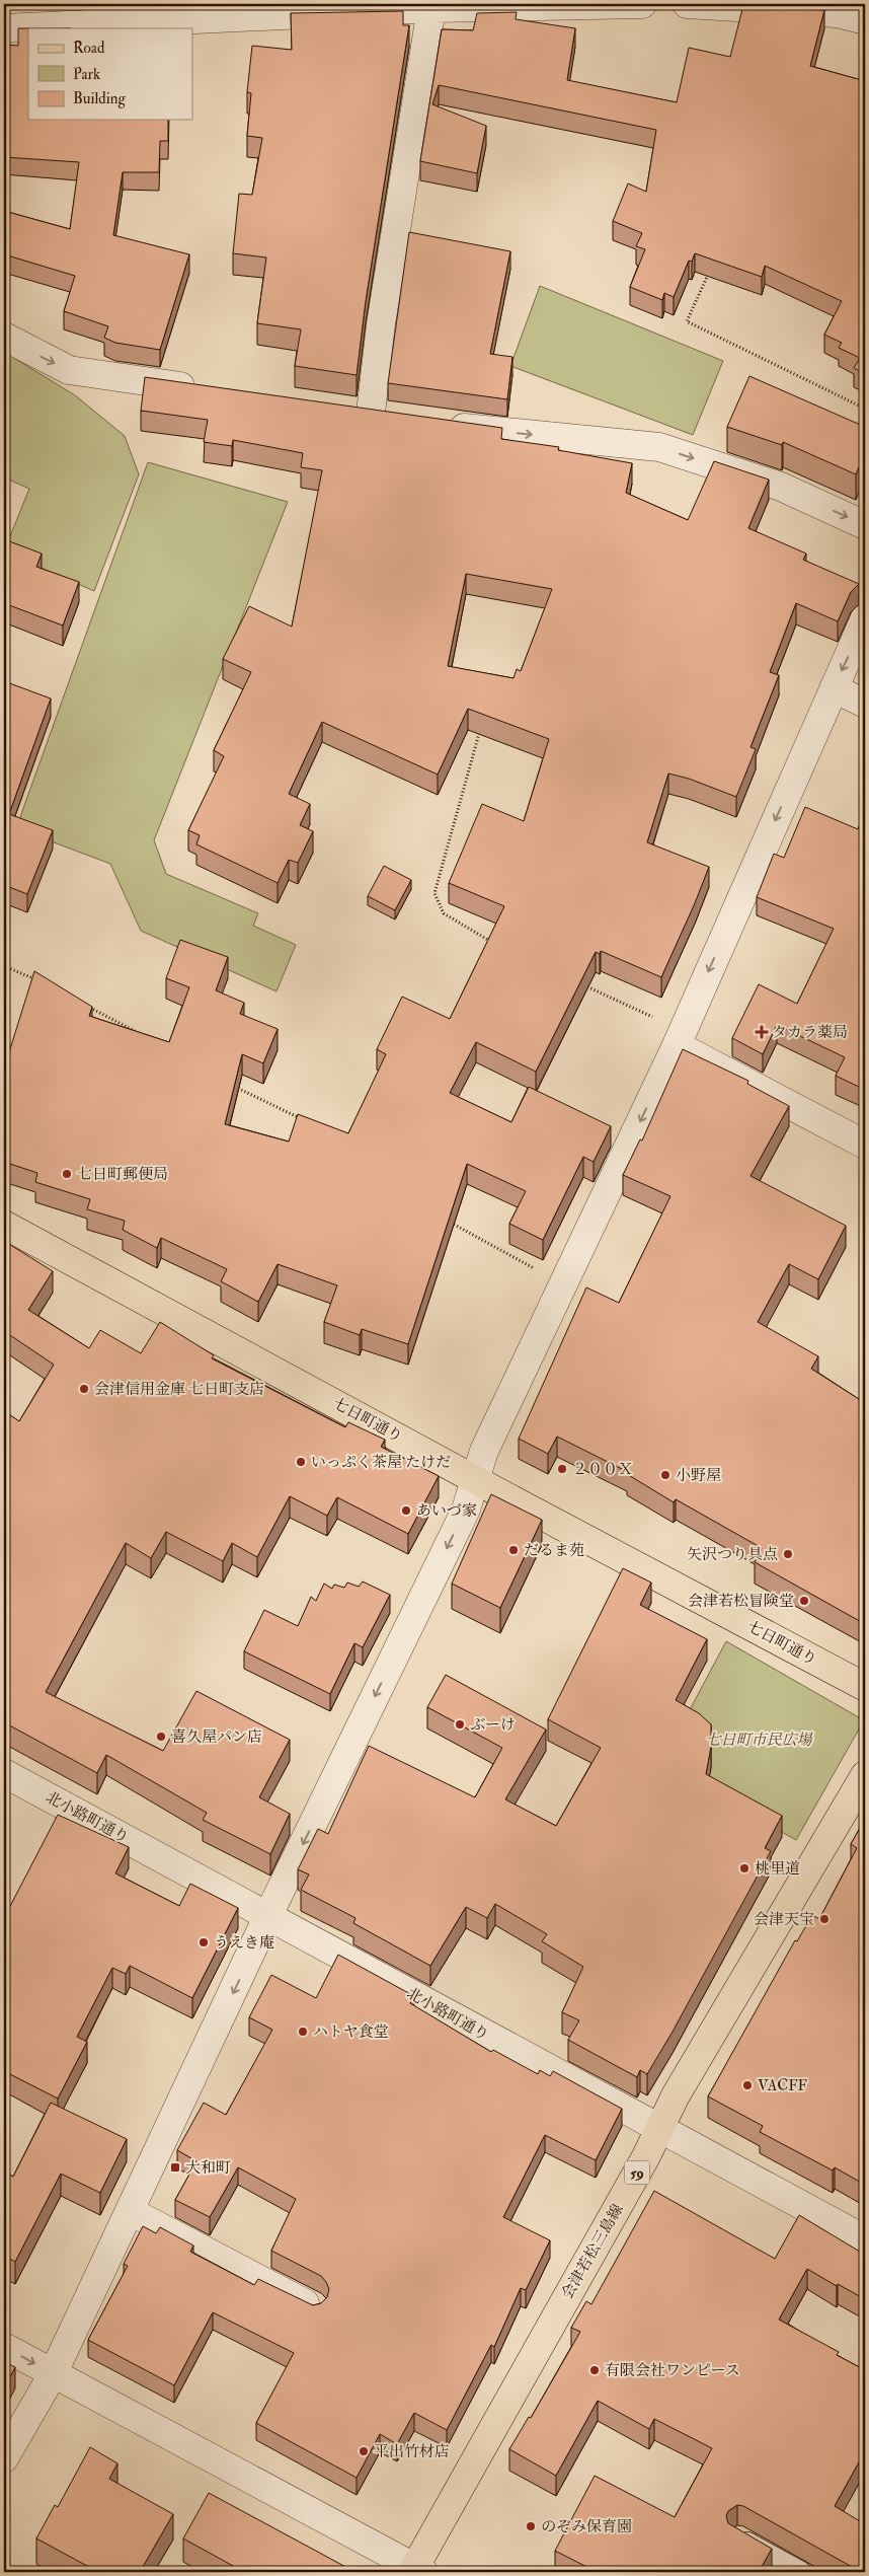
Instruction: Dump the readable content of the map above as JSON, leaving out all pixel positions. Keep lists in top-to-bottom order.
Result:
{
  "streets": {
    "main road": ["七日町通り", "59", "会津若松三島線"],
    "street": ["北小路町通り"]
  },
  "crossings": [
    ["北小路町通り", "会津若松三島線"]
  ],
  "parks": ["七日町市民広場"],
  "places": {
    "health": ["タカラ薬局"],
    "other": [
      "七日町郵便局",
      "会津信用金庫 七日町支店",
      "いっぷく茶屋 たけだ",
      "２００Ｘ",
      "小野屋",
      "あいづ家",
      "だるま苑",
      "矢沢つり具点",
      "会津若松冒険堂",
      "ぶーけ",
      "喜久屋パン店",
      "桃里道",
      "会津天宝",
      "うえき庵",
      "ハトヤ食堂",
      "VACFF",
      "有限会社ワンピース",
      "平出竹材店",
      "のぞみ保育園"
    ],
    "transit": ["大和町"]
  },
  "legend": ["Road", "Park", "Building"]
}
